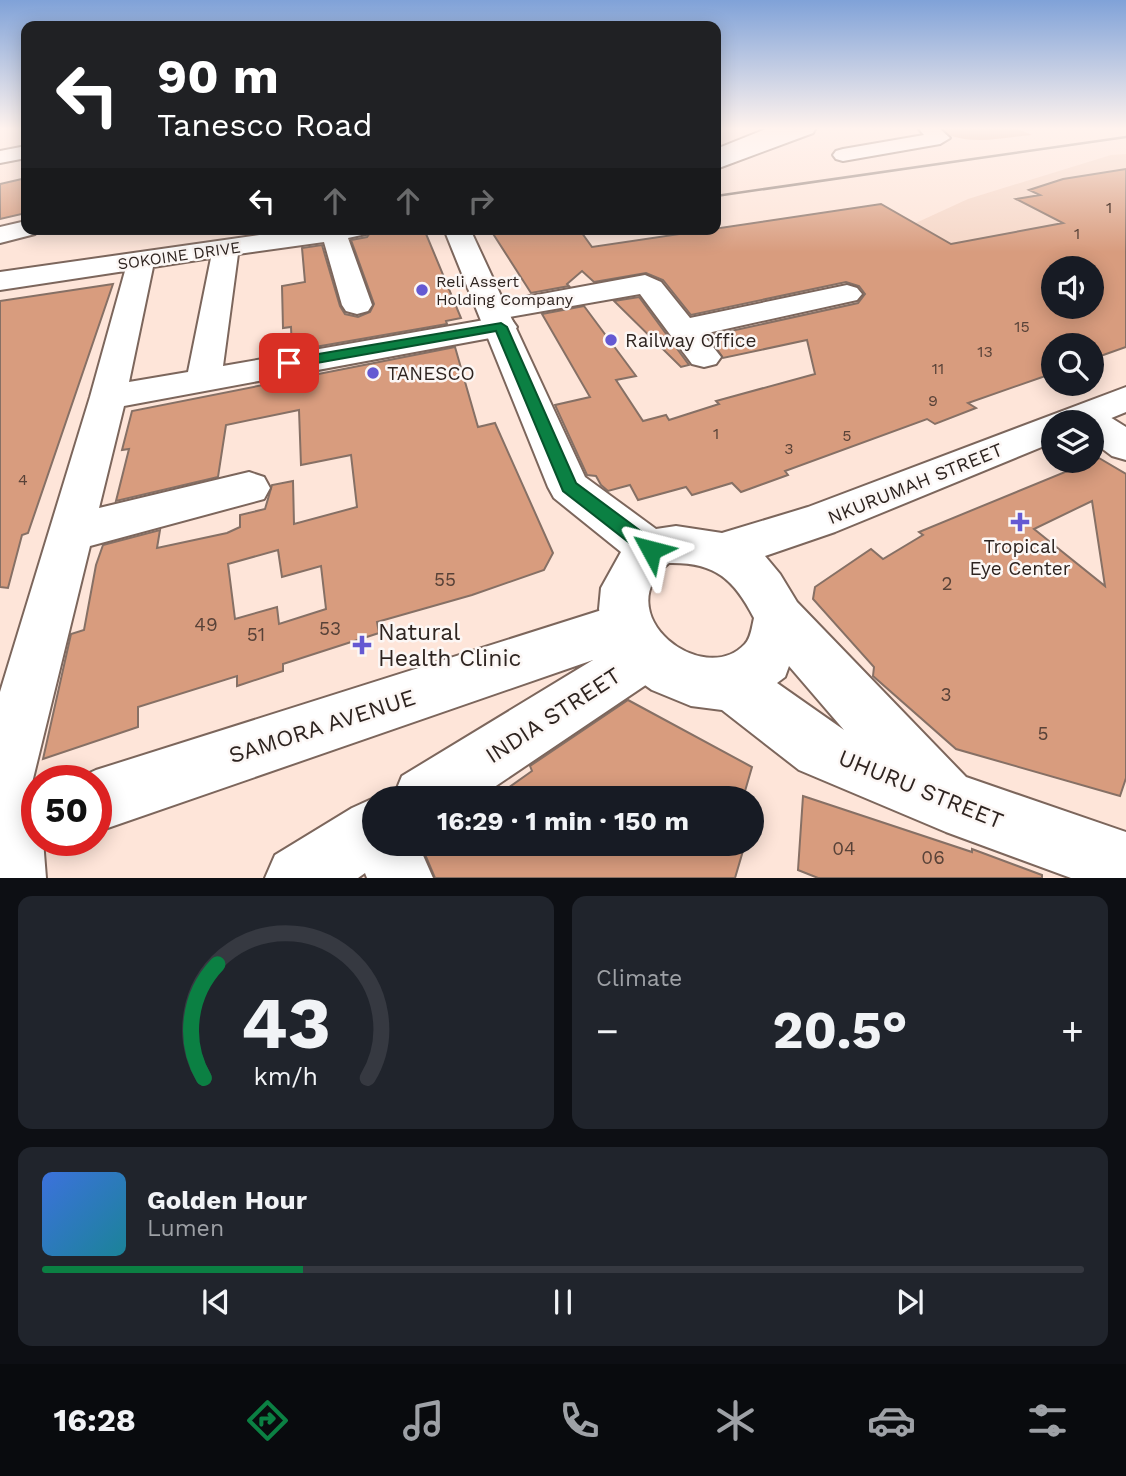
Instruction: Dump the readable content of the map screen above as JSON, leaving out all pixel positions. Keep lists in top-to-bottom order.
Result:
{
  "streets": {
    "main road": [
      "SOKOINE DRIVE",
      "NKURUMAH STREET",
      "INDIA STREET",
      "SAMORA AVENUE",
      "UHURU STREET"
    ]
  },
  "crossings": [
    ["NKURUMAH STREET", "INDIA STREET"],
    ["NKURUMAH STREET", "SAMORA AVENUE"],
    ["NKURUMAH STREET", "UHURU STREET"],
    ["INDIA STREET", "SAMORA AVENUE"],
    ["INDIA STREET", "UHURU STREET"],
    ["SAMORA AVENUE", "UHURU STREET"]
  ],
  "places": {
    "other": ["Reli Assert Holding Company", "Railway Office", "TANESCO"],
    "health": ["Tropical Eye Center", "Natural Health Clinic"]
  },
  "house_numbers": [
    "1",
    "1",
    "15",
    "13",
    "11",
    "9",
    "1",
    "5",
    "3",
    "4",
    "55",
    "2",
    "49",
    "53",
    "51",
    "3",
    "5",
    "04",
    "06"
  ],
  "page": {
    "turn": ["90 m", "Tanesco Road"],
    "limit": "50",
    "trip": "16:29 · 1 min · 150 m",
    "tile": "Climate",
    "heat": ["−", "20.5°", "+"],
    "song": ["Golden Hour", "Lumen"],
    "tabs": "16:28",
    "gauge": ["43", "km/h"]
  }
}
